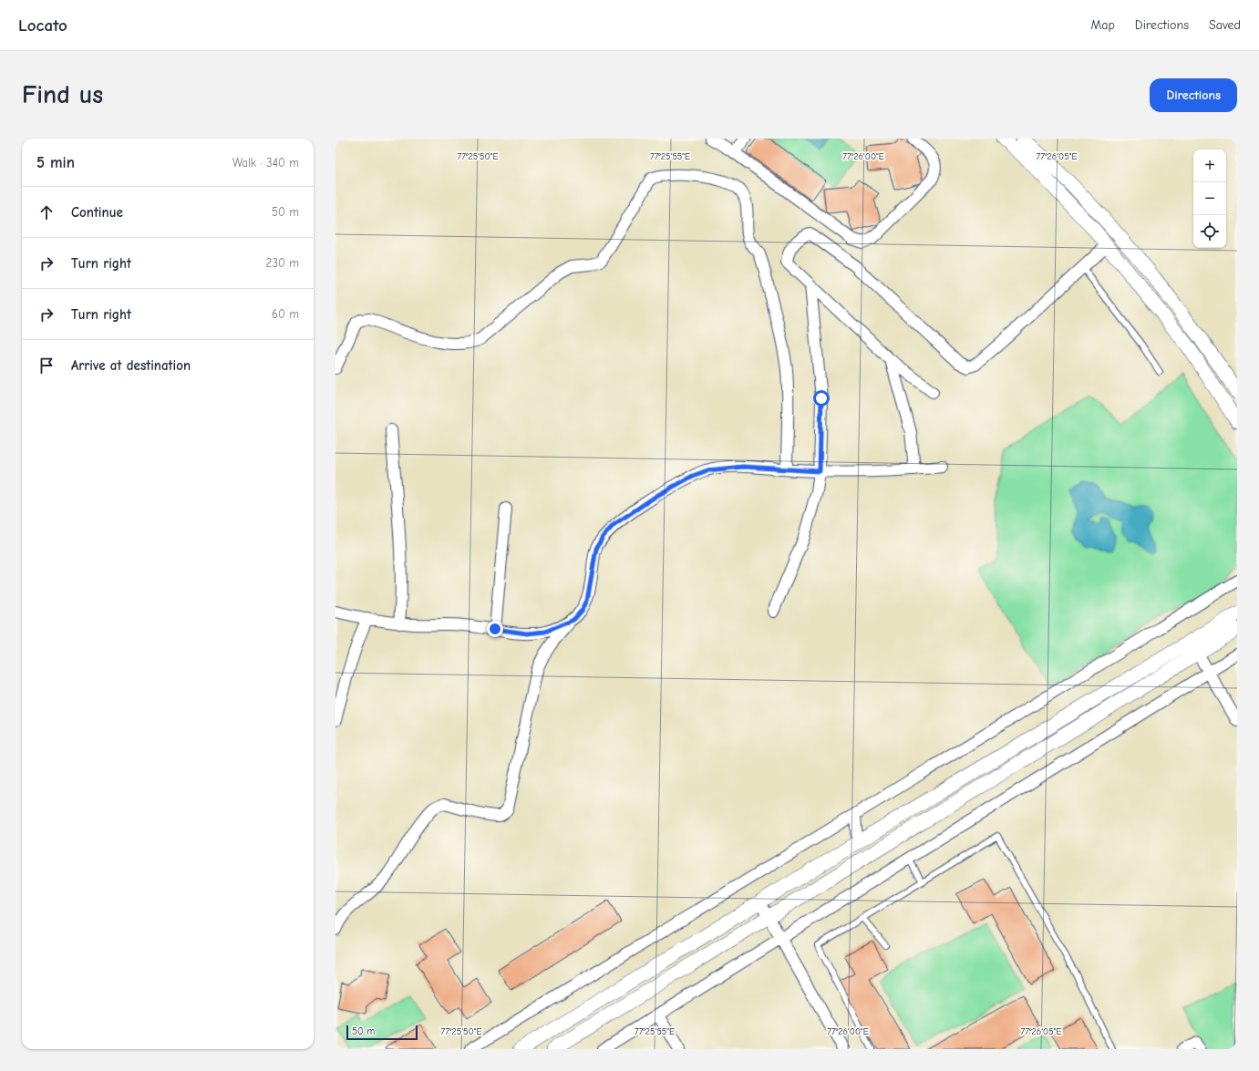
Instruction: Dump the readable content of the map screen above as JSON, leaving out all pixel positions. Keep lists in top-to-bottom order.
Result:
{
  "scale_bar": "50 m",
  "page": {
    "header": "Locato",
    "nav": ["Map", "Directions", "Saved"],
    "buttons": "Directions",
    "title": "Find us",
    "heading": ["5 min", "Walk · 340 m"],
    "map_buttons": ["+", "−"],
    "list": [
      ["Continue", "50 m"],
      ["Turn right", "230 m"],
      ["Turn right", "60 m"],
      "Arrive at destination"
    ],
    "scale": "50 m"
  },
  "coordinates": [
    "77°25'50\"E",
    "77°25'55\"E",
    "77°26'00\"E",
    "77°26'05\"E"
  ]
}
